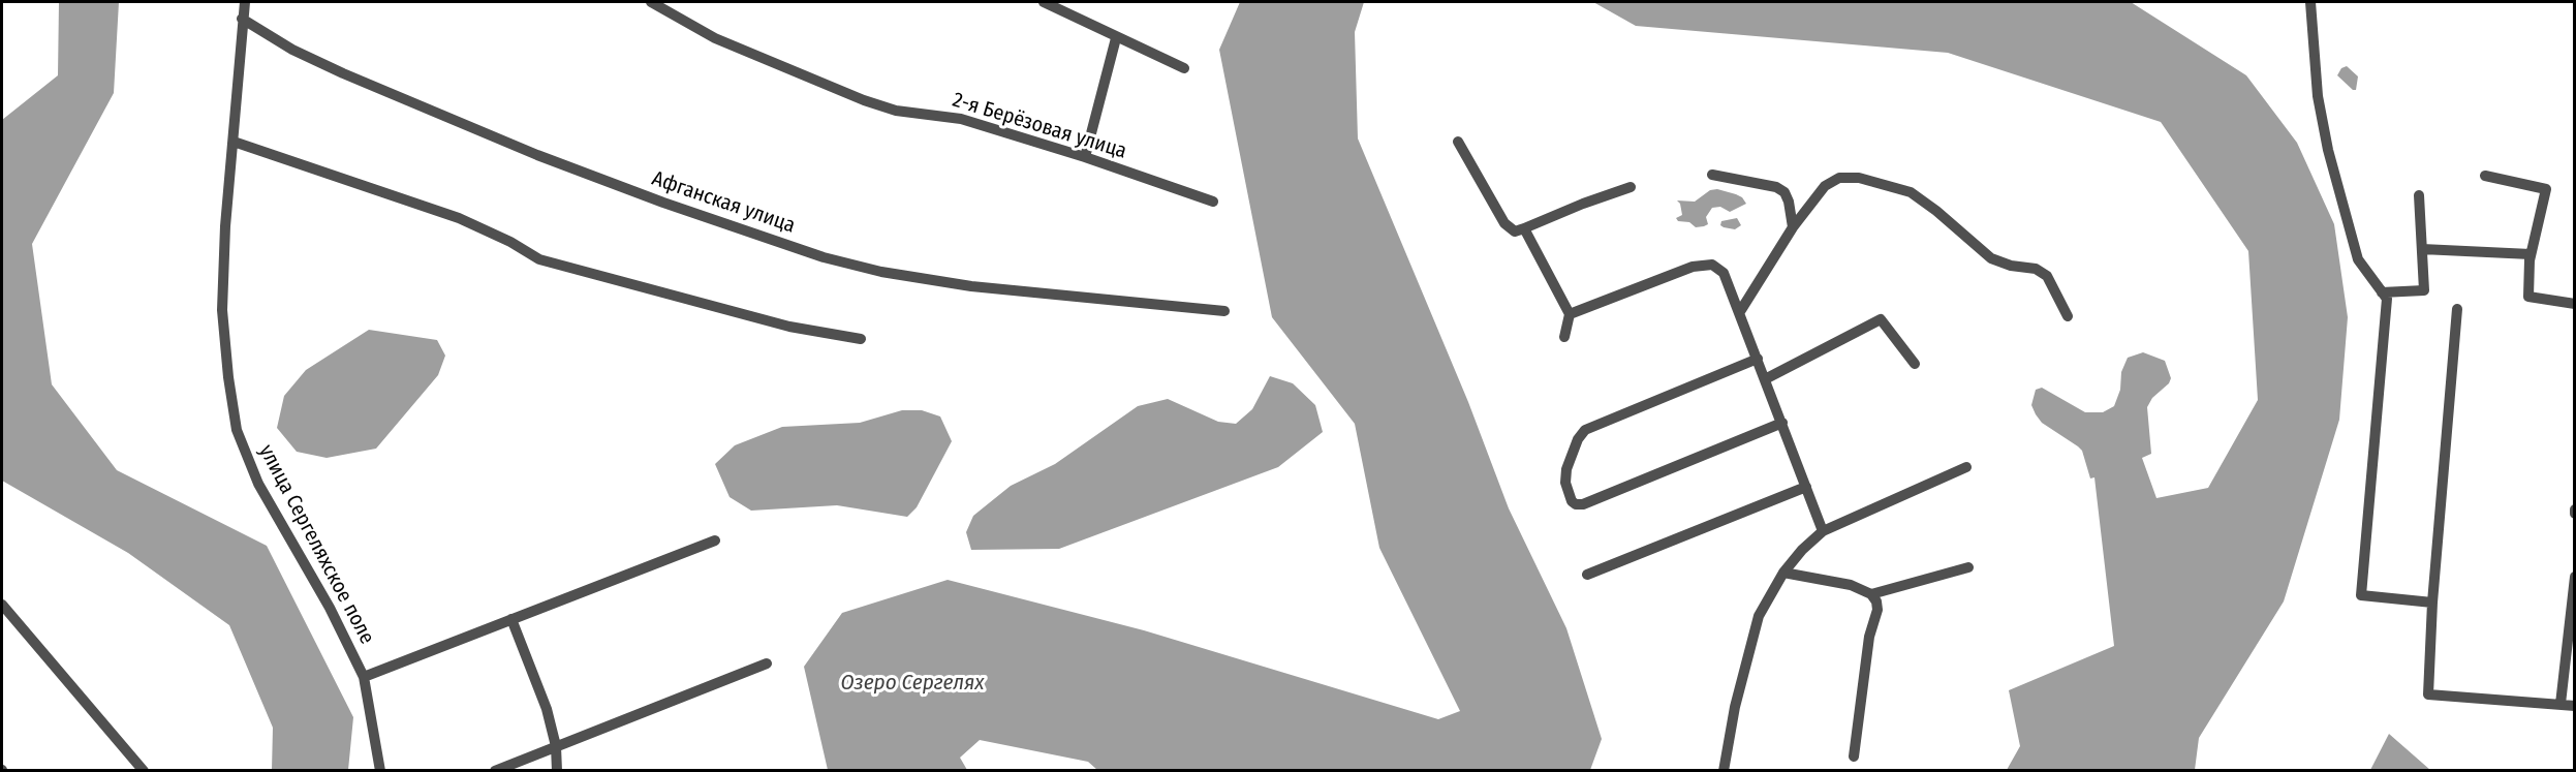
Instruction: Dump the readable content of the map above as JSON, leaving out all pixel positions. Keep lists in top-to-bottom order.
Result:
{
  "streets": {
    "street": ["2-я Берёзовая улица", "Афганская улица", "улица Сергеляхское поле"]
  },
  "crossings": [
    ["Афганская улица", "улица Сергеляхское поле"]
  ],
  "water": ["Озеро Сергелях"]
}
